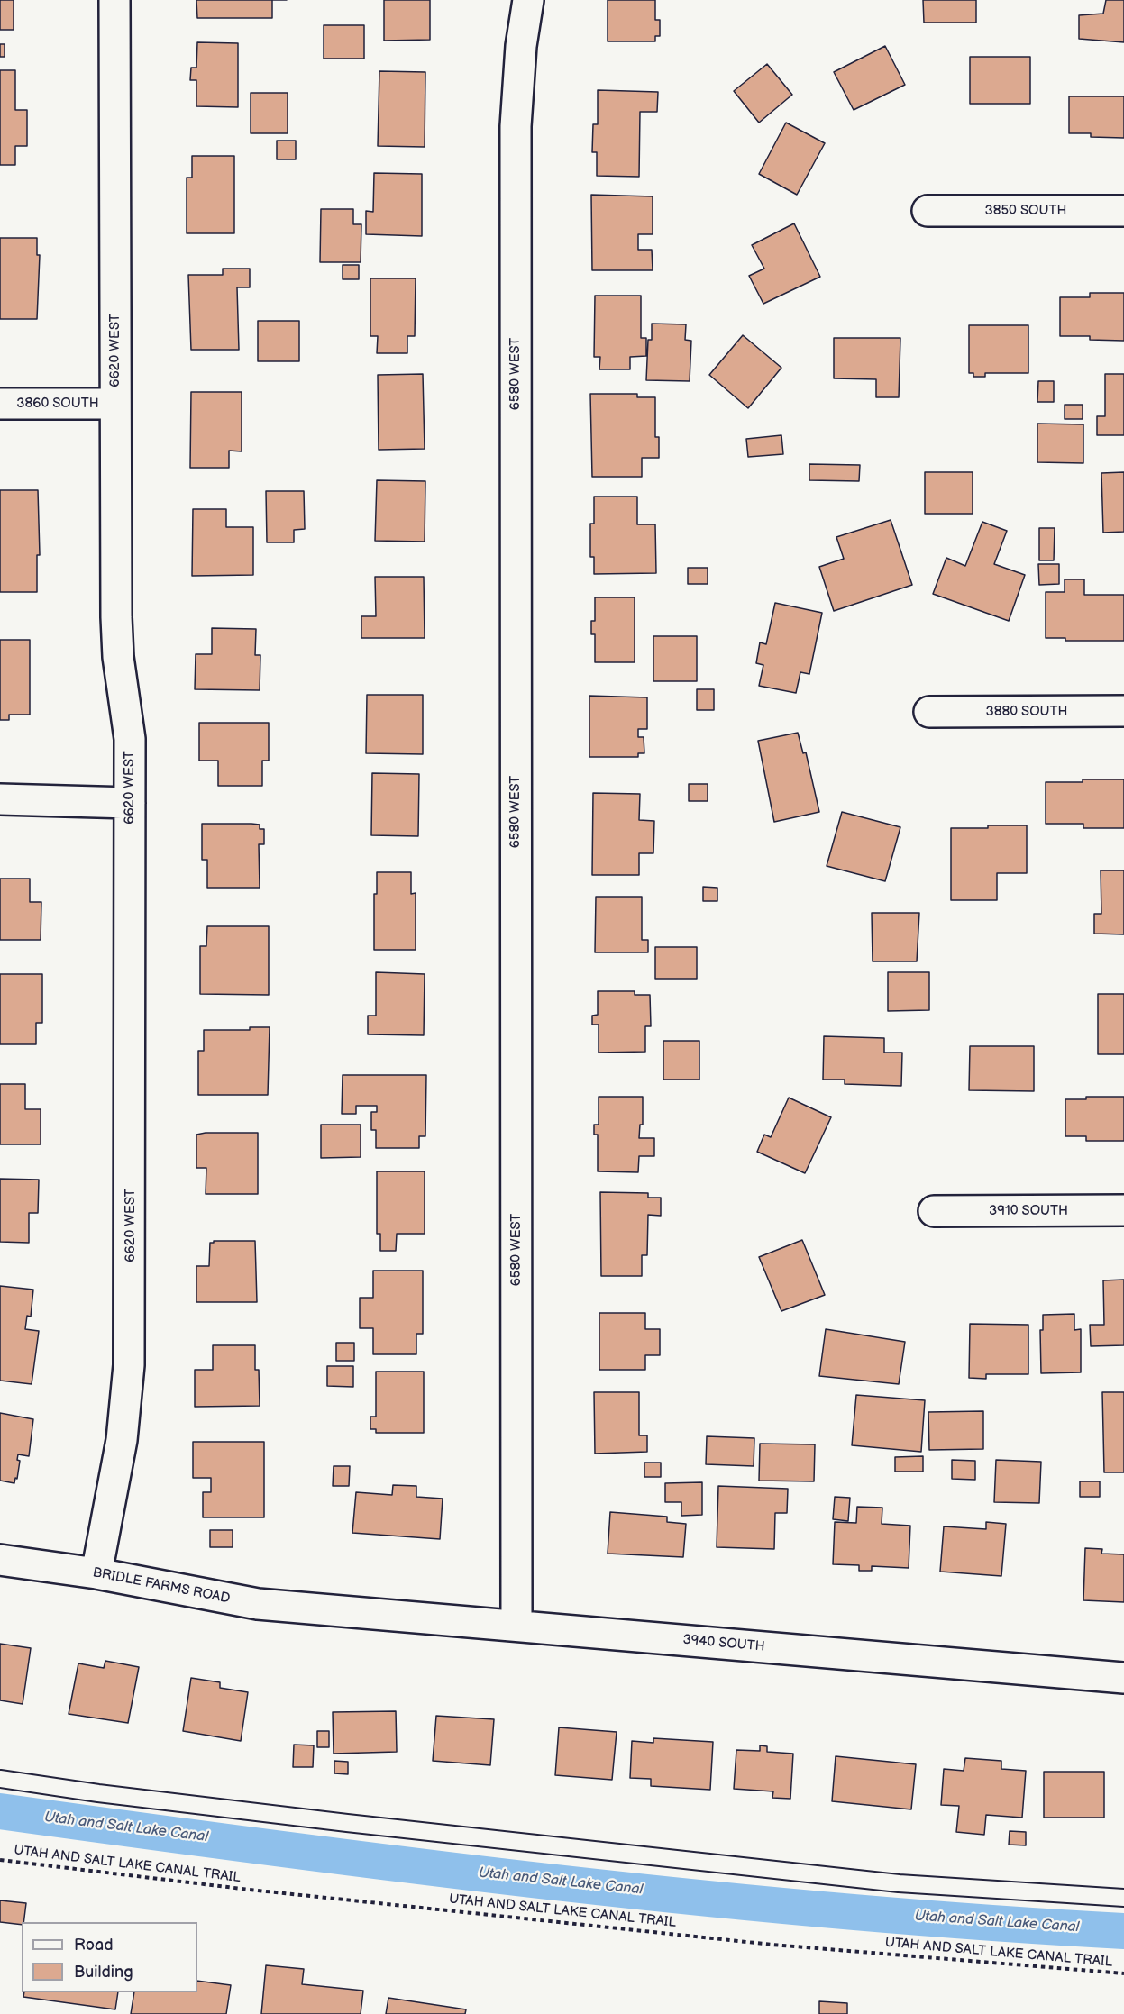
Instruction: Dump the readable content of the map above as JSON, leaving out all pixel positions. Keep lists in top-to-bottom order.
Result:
{
  "streets": {
    "street": [
      "3850 SOUTH",
      "6620 WEST",
      "6580 WEST",
      "3860 SOUTH",
      "3880 SOUTH",
      "3910 SOUTH",
      "BRIDLE FARMS ROAD",
      "3940 SOUTH"
    ],
    "path": ["UTAH AND SALT LAKE CANAL TRAIL"]
  },
  "crossings": [
    ["6620 WEST", "3860 SOUTH"],
    ["6620 WEST", "BRIDLE FARMS ROAD"],
    ["6580 WEST", "3940 SOUTH"],
    ["BRIDLE FARMS ROAD", "3940 SOUTH"]
  ],
  "water": ["Utah and Salt Lake Canal"],
  "legend": ["Road", "Building"]
}
